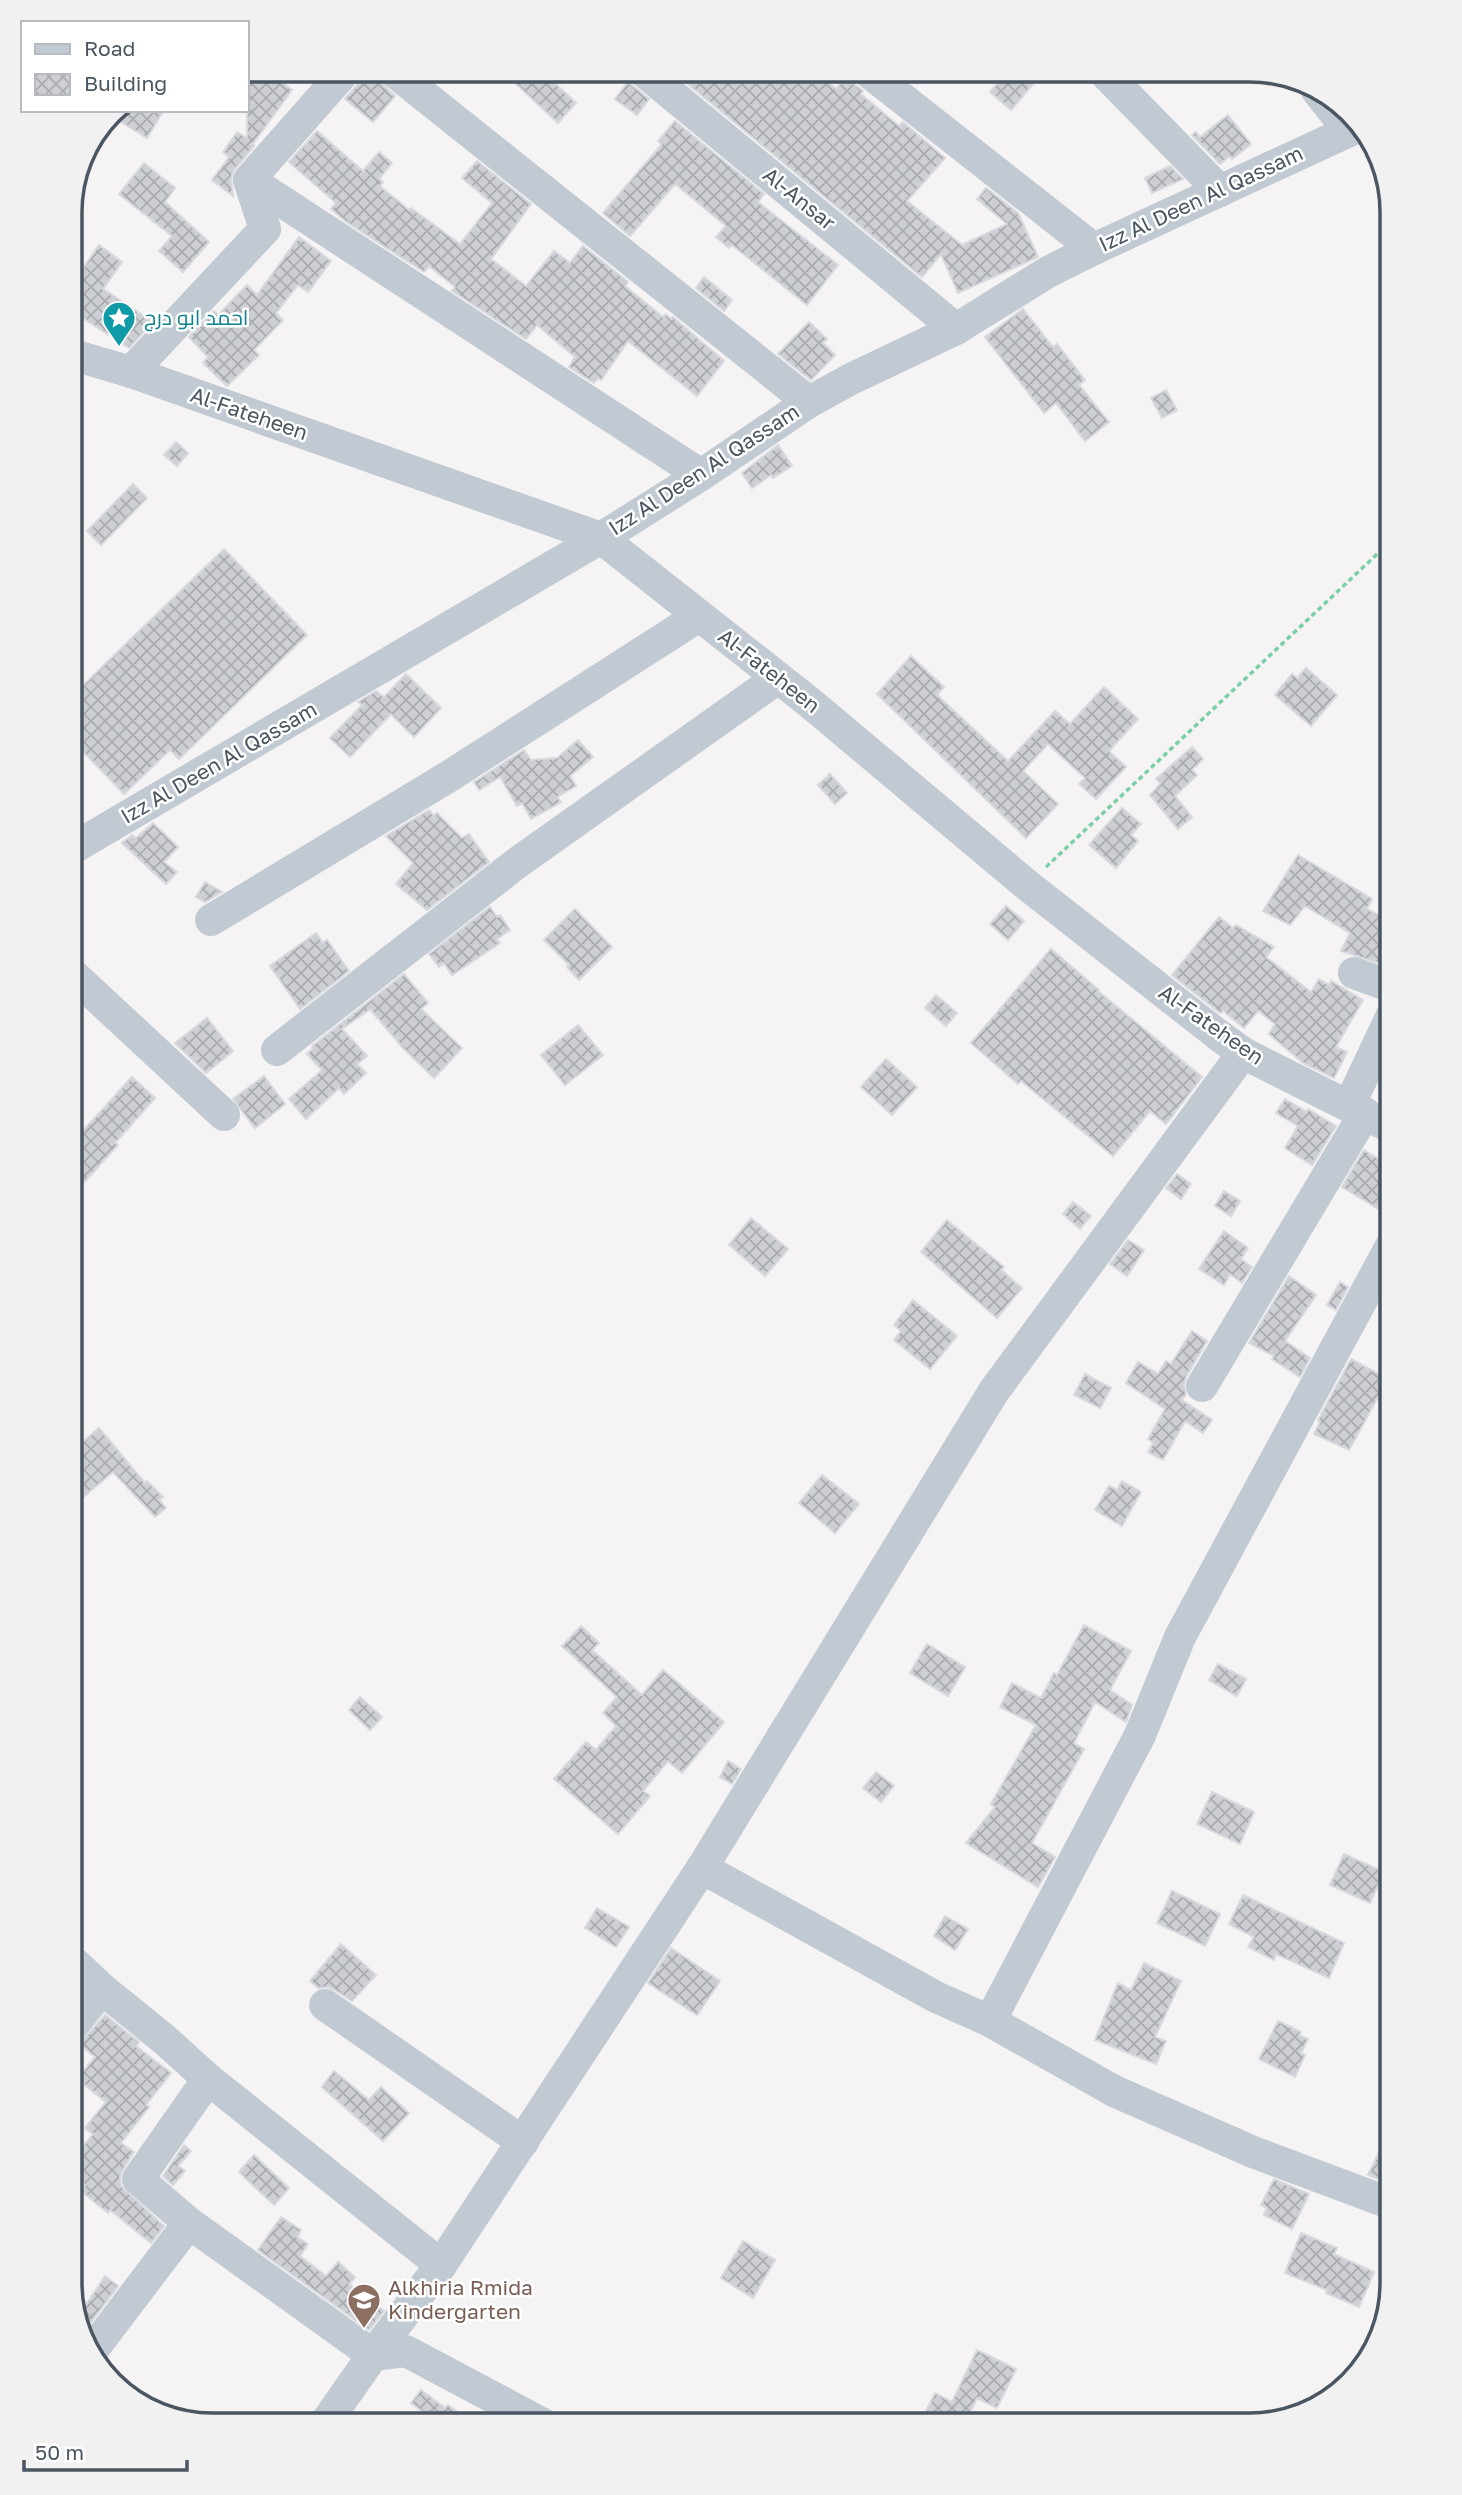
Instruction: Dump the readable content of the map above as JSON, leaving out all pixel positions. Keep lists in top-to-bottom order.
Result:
{
  "streets": {
    "street": ["Al-Ansar", "Izz Al Deen Al Qassam", "Al-Fateheen"]
  },
  "crossings": [
    ["Al-Ansar", "Izz Al Deen Al Qassam"],
    ["Izz Al Deen Al Qassam", "Al-Fateheen"]
  ],
  "places": {
    "place": ["احمد ابو درج"],
    "school or university": ["Alkhiria Rmida Kindergarten"]
  },
  "legend": ["Road", "Building"],
  "scale_bar": "50 m"
}
